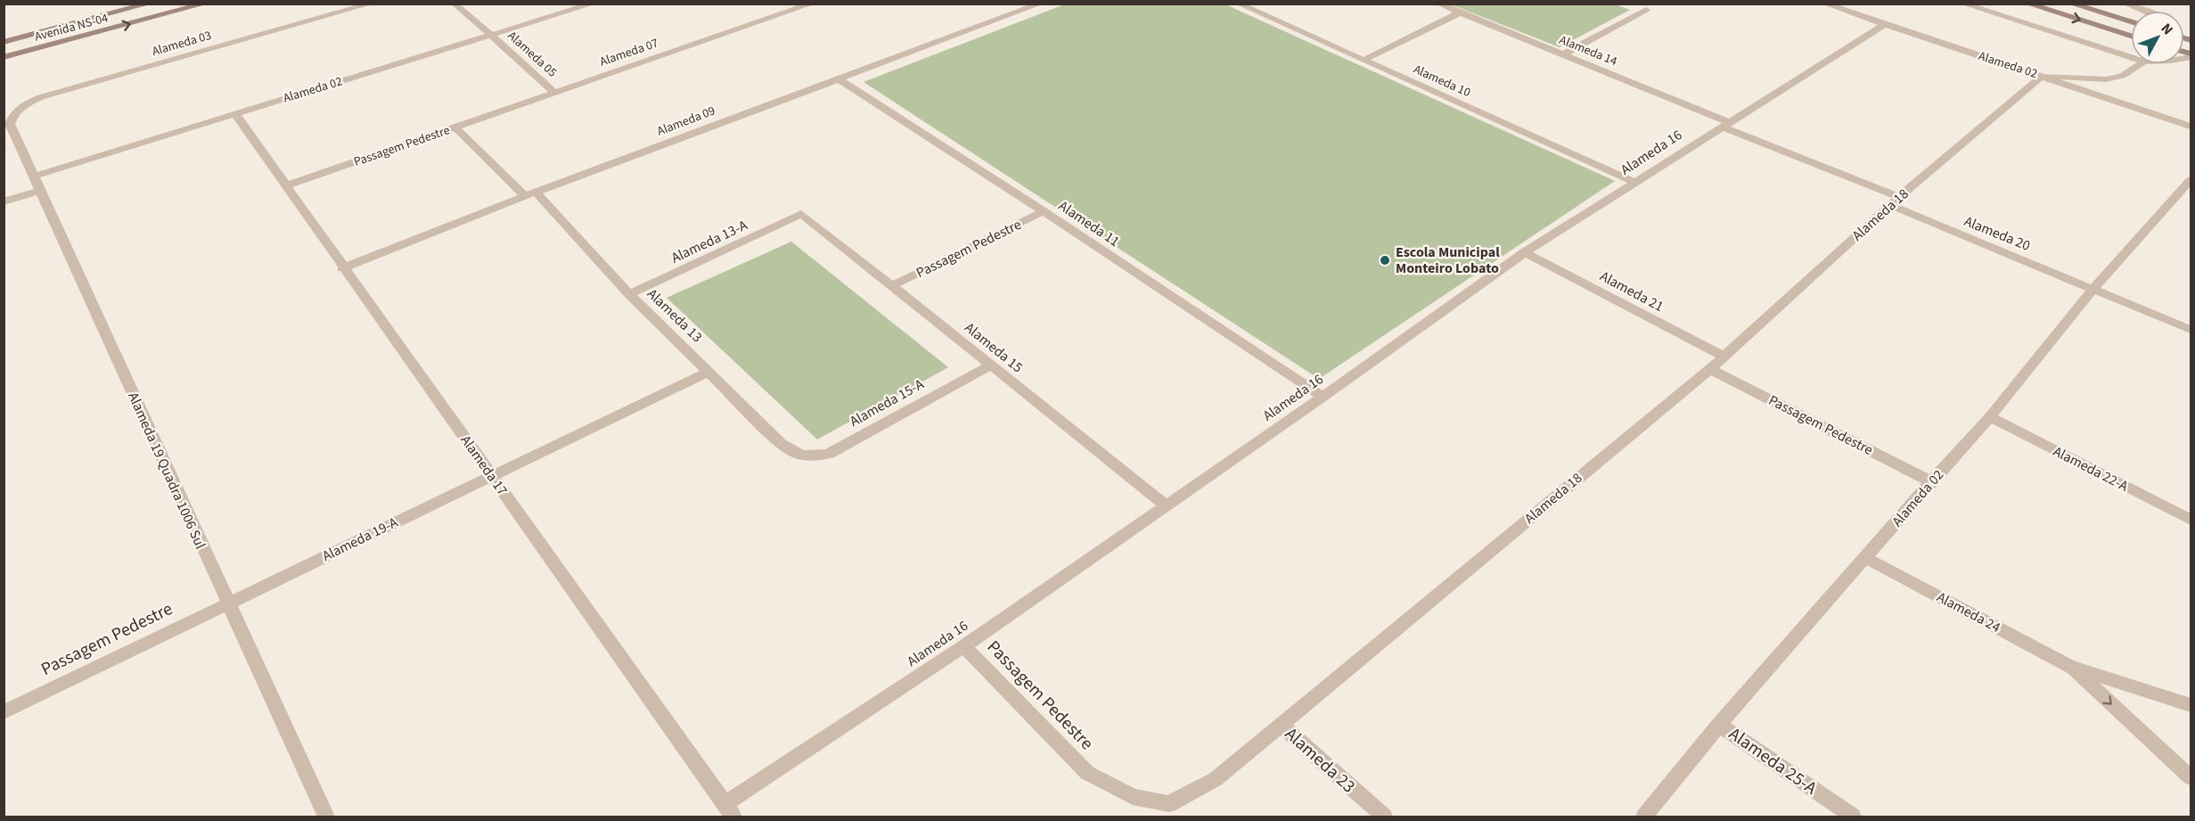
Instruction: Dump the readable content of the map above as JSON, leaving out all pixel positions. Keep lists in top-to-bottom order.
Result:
{
  "streets": {
    "street": [
      "Avenida NS-04",
      "Alameda 03",
      "Alameda 14",
      "Alameda 07",
      "Alameda 05",
      "Alameda 02",
      "Alameda 10",
      "Alameda 09",
      "Passagem Pedestre",
      "Alameda 16",
      "Alameda 18",
      "Alameda 11",
      "Alameda 20",
      "Alameda 13-A",
      "Alameda 21",
      "Alameda 13",
      "Alameda 15",
      "Alameda 15-A",
      "Alameda 17",
      "Alameda 22-A",
      "Alameda 19 Quadra 1006 Sul",
      "Alameda 19-A",
      "Alameda 24",
      "Alameda 23",
      "Alameda 25-A"
    ]
  },
  "crossings": [
    ["Alameda 03", "Alameda 19 Quadra 1006 Sul"],
    ["Alameda 14", "Alameda 16"],
    ["Alameda 07", "Alameda 05"],
    ["Alameda 07", "Passagem Pedestre"],
    ["Alameda 05", "Alameda 02"],
    ["Alameda 02", "Passagem Pedestre"],
    ["Alameda 02", "Alameda 16"],
    ["Alameda 02", "Alameda 18"],
    ["Alameda 02", "Alameda 20"],
    ["Alameda 02", "Alameda 17"],
    ["Alameda 02", "Alameda 22-A"],
    ["Alameda 02", "Alameda 19 Quadra 1006 Sul"],
    ["Alameda 02", "Alameda 24"],
    ["Alameda 02", "Alameda 25-A"],
    ["Alameda 10", "Alameda 16"],
    ["Alameda 09", "Passagem Pedestre"],
    ["Alameda 09", "Alameda 11"],
    ["Alameda 09", "Alameda 13"],
    ["Alameda 09", "Alameda 17"],
    ["Passagem Pedestre", "Alameda 16"],
    ["Passagem Pedestre", "Alameda 18"],
    ["Passagem Pedestre", "Alameda 11"],
    ["Passagem Pedestre", "Alameda 13"],
    ["Passagem Pedestre", "Alameda 15"],
    ["Passagem Pedestre", "Alameda 17"],
    ["Passagem Pedestre", "Alameda 19 Quadra 1006 Sul"],
    ["Passagem Pedestre", "Alameda 19-A"],
    ["Alameda 16", "Alameda 11"],
    ["Alameda 16", "Alameda 21"],
    ["Alameda 16", "Alameda 15"],
    ["Alameda 16", "Alameda 17"],
    ["Alameda 18", "Alameda 20"],
    ["Alameda 18", "Alameda 21"],
    ["Alameda 18", "Alameda 23"],
    ["Alameda 13-A", "Alameda 13"],
    ["Alameda 13-A", "Alameda 15"],
    ["Alameda 13", "Alameda 15-A"],
    ["Alameda 15", "Alameda 15-A"],
    ["Alameda 17", "Alameda 19-A"],
    ["Alameda 19 Quadra 1006 Sul", "Alameda 19-A"]
  ],
  "places": ["Escola Municipal Monteiro Lobato"],
  "north": "top right"
}
